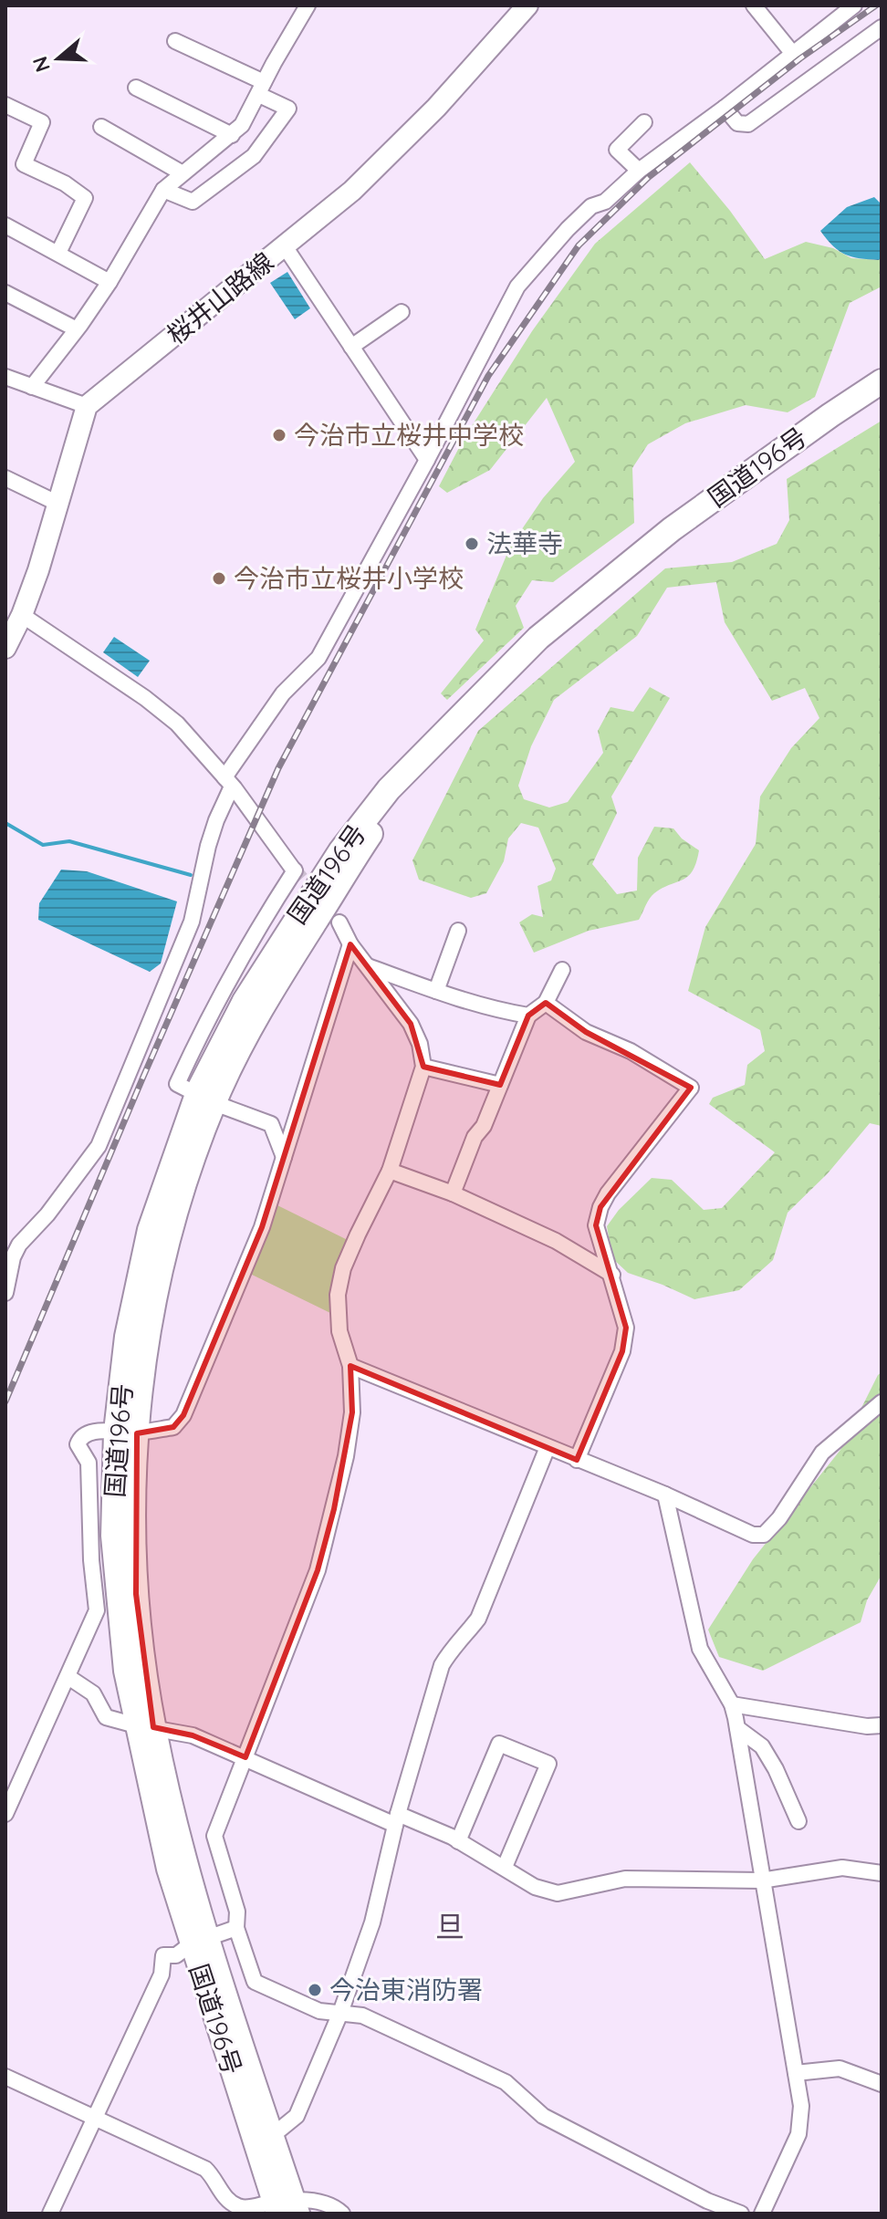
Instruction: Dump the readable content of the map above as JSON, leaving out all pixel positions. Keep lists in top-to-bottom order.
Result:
{
  "streets": {
    "highway": ["国道196号"],
    "main road": ["桜井山路線"]
  },
  "districts": ["旦"],
  "places": [
    "今治市立桜井中学校",
    "法華寺",
    "今治市立桜井小学校",
    "今治東消防署"
  ],
  "north": "left"
}
